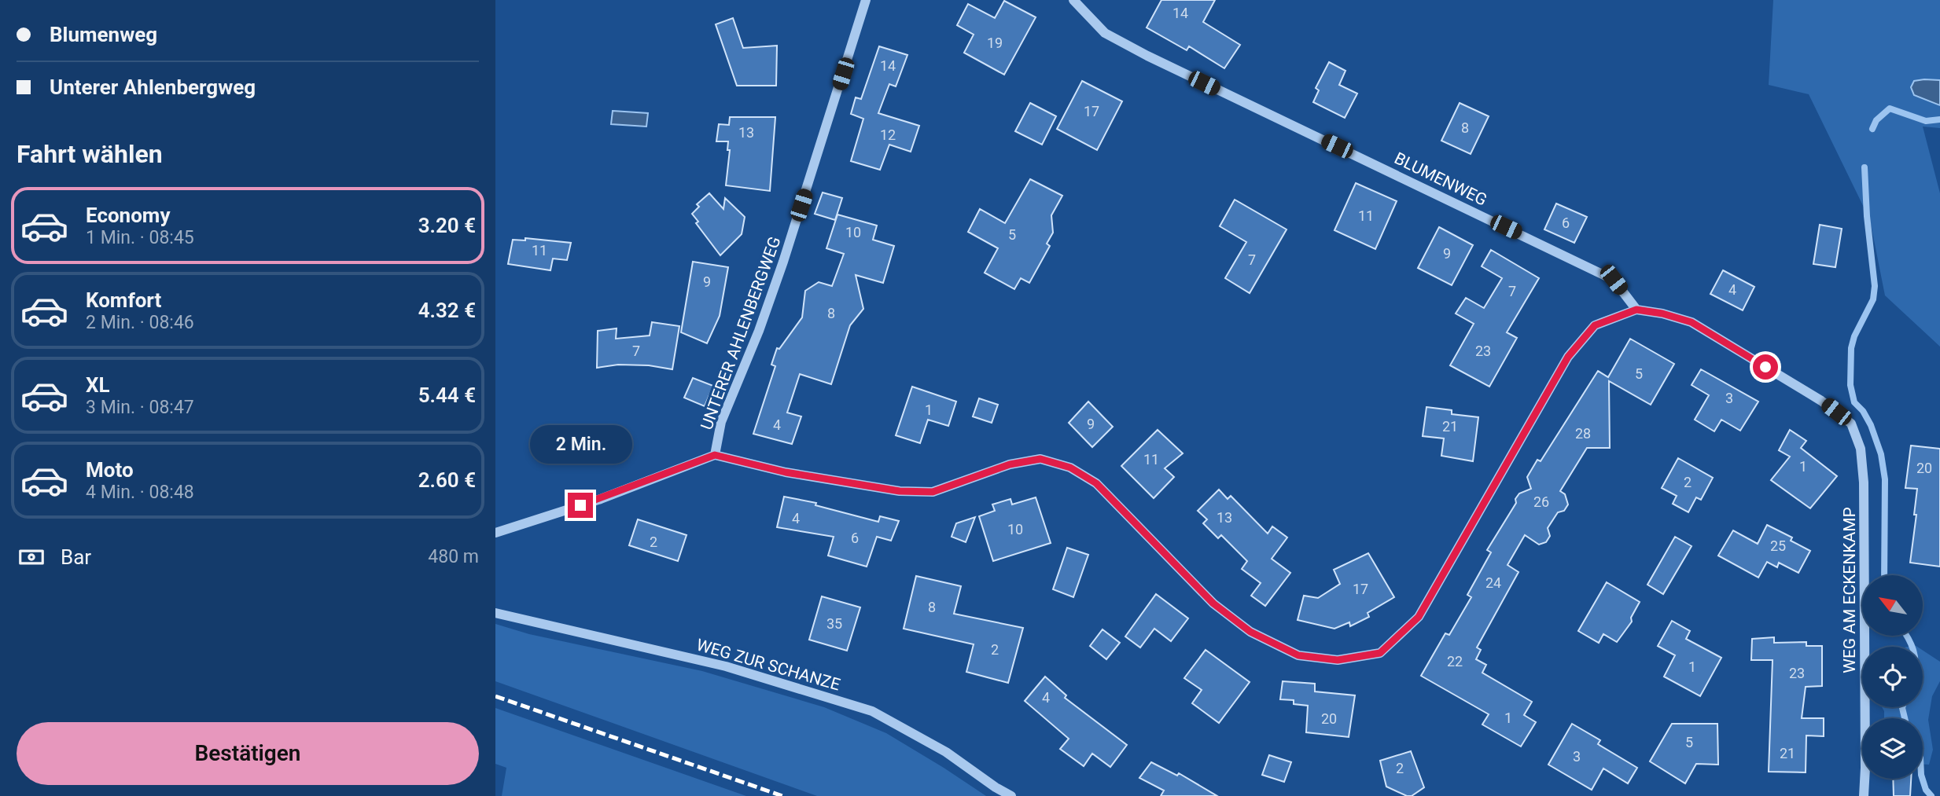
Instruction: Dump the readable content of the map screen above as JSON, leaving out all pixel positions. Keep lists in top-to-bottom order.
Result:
{
  "streets": {
    "street": [
      "BLUMENWEG",
      "UNTERER AHLENBERGWEG",
      "WEG AM ECKENKAMP",
      "WEG ZUR SCHANZE"
    ]
  },
  "crossings": [
    ["BLUMENWEG", "WEG AM ECKENKAMP"]
  ],
  "house_numbers": [
    "14",
    "19",
    "14",
    "17",
    "8",
    "13",
    "12",
    "11",
    "6",
    "10",
    "5",
    "11",
    "9",
    "7",
    "9",
    "4",
    "7",
    "8",
    "7",
    "23",
    "5",
    "3",
    "1",
    "9",
    "4",
    "21",
    "28",
    "11",
    "1",
    "20",
    "2",
    "26",
    "13",
    "4",
    "10",
    "6",
    "2",
    "25",
    "24",
    "17",
    "8",
    "35",
    "2",
    "22",
    "1",
    "23",
    "4",
    "1",
    "20",
    "5",
    "21",
    "3",
    "2"
  ],
  "north": "top left",
  "page": {
    "banner": ["Blumenweg", "Unterer Ahlenbergweg"],
    "heading": "Fahrt wählen",
    "list": [
      {
        "name": "Economy",
        "note": "1 Min. · 08:45",
        "value": "3.20 €"
      },
      {
        "name": "Komfort",
        "note": "2 Min. · 08:46",
        "value": "4.32 €"
      },
      {
        "name": "XL",
        "note": "3 Min. · 08:47",
        "value": "5.44 €"
      },
      {
        "name": "Moto",
        "note": "4 Min. · 08:48",
        "value": "2.60 €"
      }
    ],
    "bubble": "2 Min.",
    "pay": ["Bar", "480 m"],
    "buttons": "Bestätigen"
  }
}
